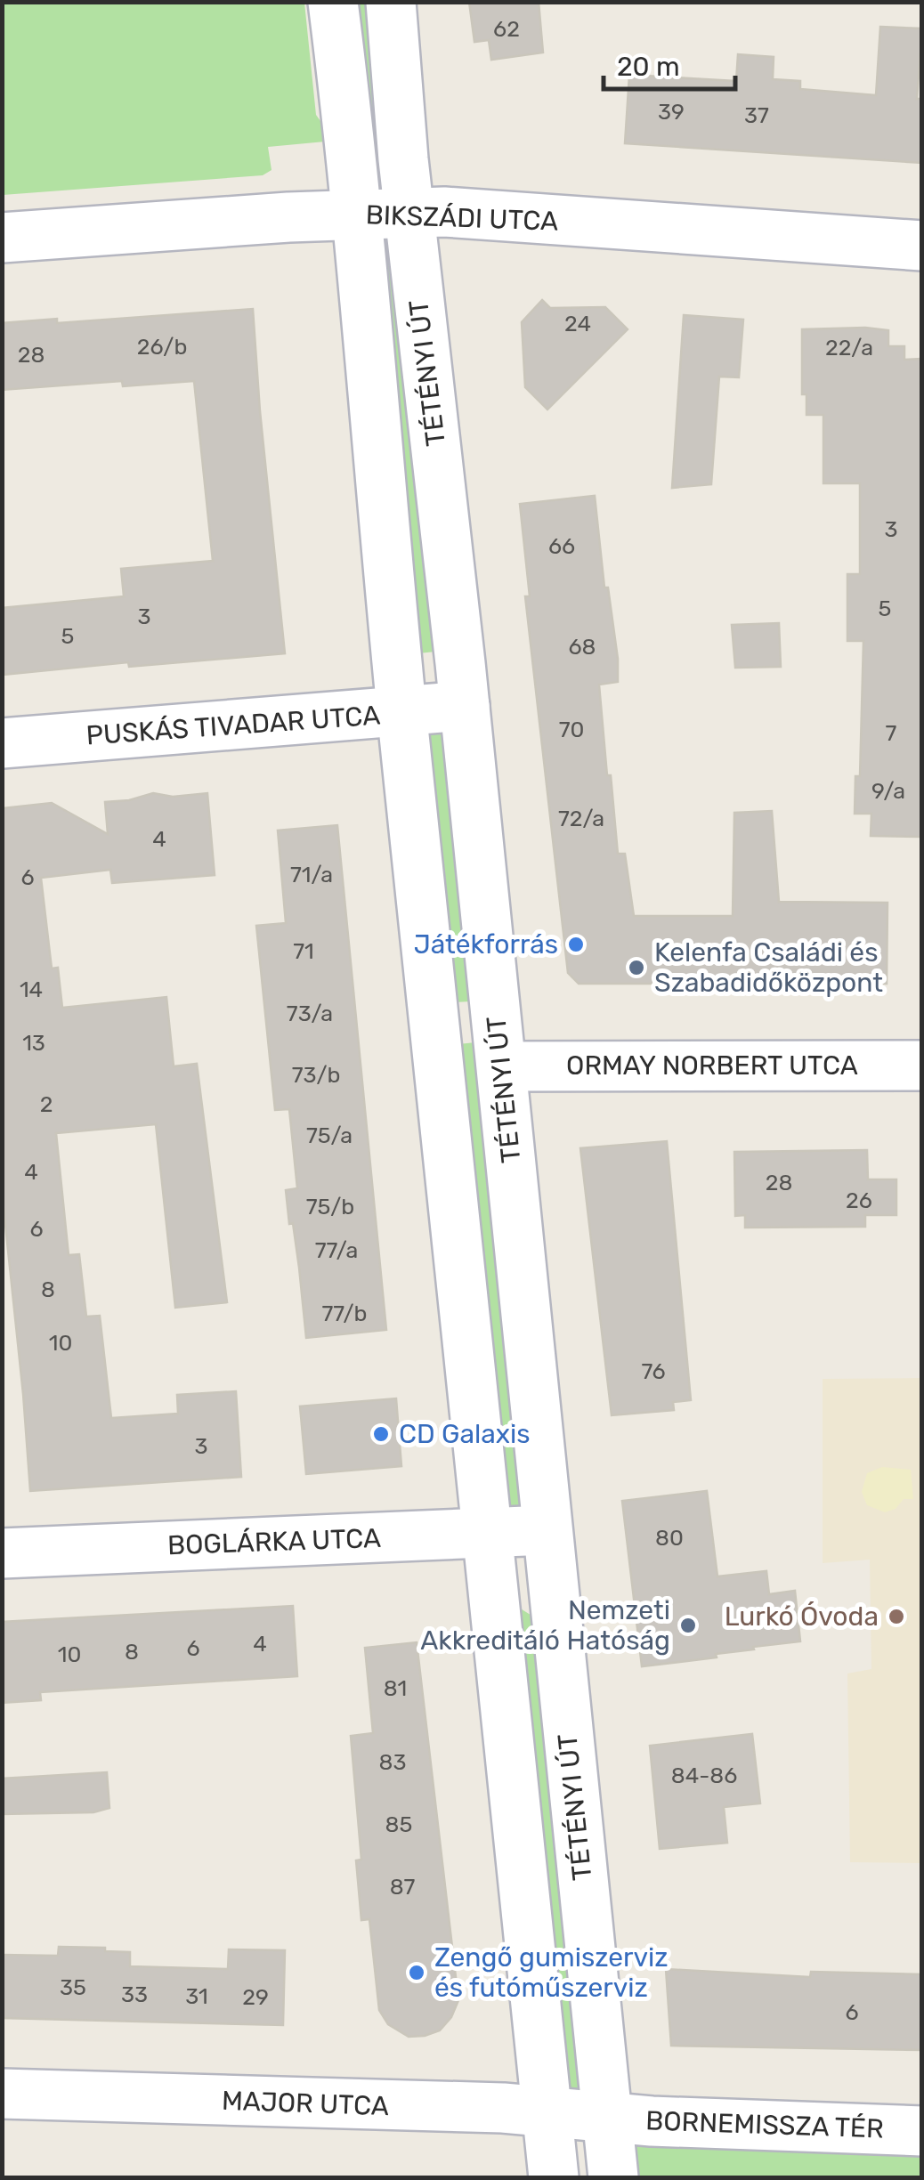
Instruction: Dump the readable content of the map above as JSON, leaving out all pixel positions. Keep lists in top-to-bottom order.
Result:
{
  "streets": {
    "street": [
      "BIKSZÁDI UTCA",
      "TÉTÉNYI ÚT",
      "PUSKÁS TIVADAR UTCA",
      "ORMAY NORBERT UTCA",
      "BOGLÁRKA UTCA",
      "MAJOR UTCA",
      "BORNEMISSZA TÉR"
    ]
  },
  "crossings": [
    ["BIKSZÁDI UTCA", "TÉTÉNYI ÚT"],
    ["TÉTÉNYI ÚT", "PUSKÁS TIVADAR UTCA"],
    ["TÉTÉNYI ÚT", "ORMAY NORBERT UTCA"],
    ["TÉTÉNYI ÚT", "BOGLÁRKA UTCA"],
    ["TÉTÉNYI ÚT", "MAJOR UTCA"],
    ["TÉTÉNYI ÚT", "BORNEMISSZA TÉR"],
    ["MAJOR UTCA", "BORNEMISSZA TÉR"]
  ],
  "places": [
    "Játékforrás",
    "Kelenfa Családi és Szabadidőközpont",
    "CD Galaxis",
    "Lurkó Óvoda",
    "Nemzeti Akkreditáló Hatóság",
    "Zengő gumiszerviz és futóműszerviz"
  ],
  "house_numbers": [
    "62",
    "39",
    "37",
    "24",
    "26/b",
    "22/a",
    "28",
    "3",
    "66",
    "5",
    "3",
    "5",
    "68",
    "70",
    "7",
    "9/a",
    "72/a",
    "4",
    "71/a",
    "6",
    "71",
    "14",
    "73/a",
    "13",
    "73/b",
    "2",
    "75/a",
    "4",
    "28",
    "26",
    "75/b",
    "6",
    "77/a",
    "8",
    "77/b",
    "10",
    "76",
    "3",
    "80",
    "4",
    "6",
    "8",
    "10",
    "81",
    "83",
    "84-86",
    "85",
    "87",
    "35",
    "33",
    "31",
    "29",
    "6"
  ],
  "scale_bar": "20 m"
}
